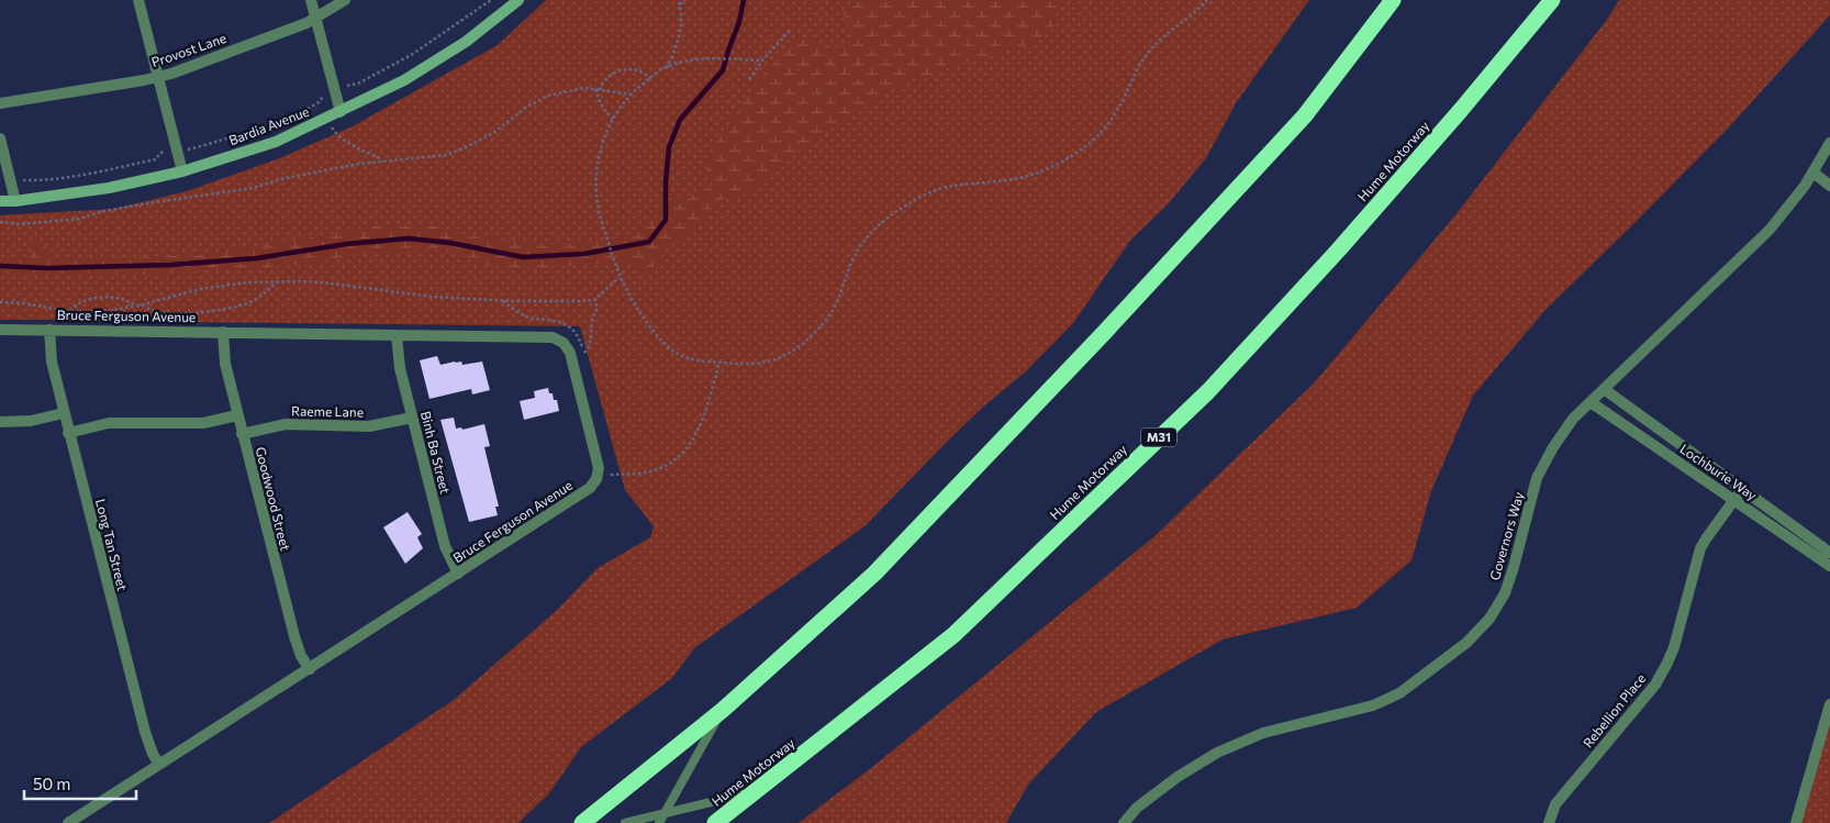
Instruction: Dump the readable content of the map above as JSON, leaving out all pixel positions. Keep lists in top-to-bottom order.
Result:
{
  "streets": {
    "highway": ["Hume Motorway", "M31"],
    "street": [
      "Provost Lane",
      "Bardia Avenue",
      "Bruce Ferguson Avenue",
      "Raeme Lane",
      "Binh Ba Street",
      "Lochburie Way",
      "Goodwood Street",
      "Governors Way",
      "Long Tan Street",
      "Rebellion Place"
    ]
  },
  "crossings": [
    ["Bruce Ferguson Avenue", "Binh Ba Street"],
    ["Bruce Ferguson Avenue", "Goodwood Street"],
    ["Bruce Ferguson Avenue", "Long Tan Street"],
    ["Raeme Lane", "Binh Ba Street"],
    ["Raeme Lane", "Goodwood Street"],
    ["Lochburie Way", "Governors Way"],
    ["Lochburie Way", "Rebellion Place"]
  ],
  "scale_bar": "50 m"
}
